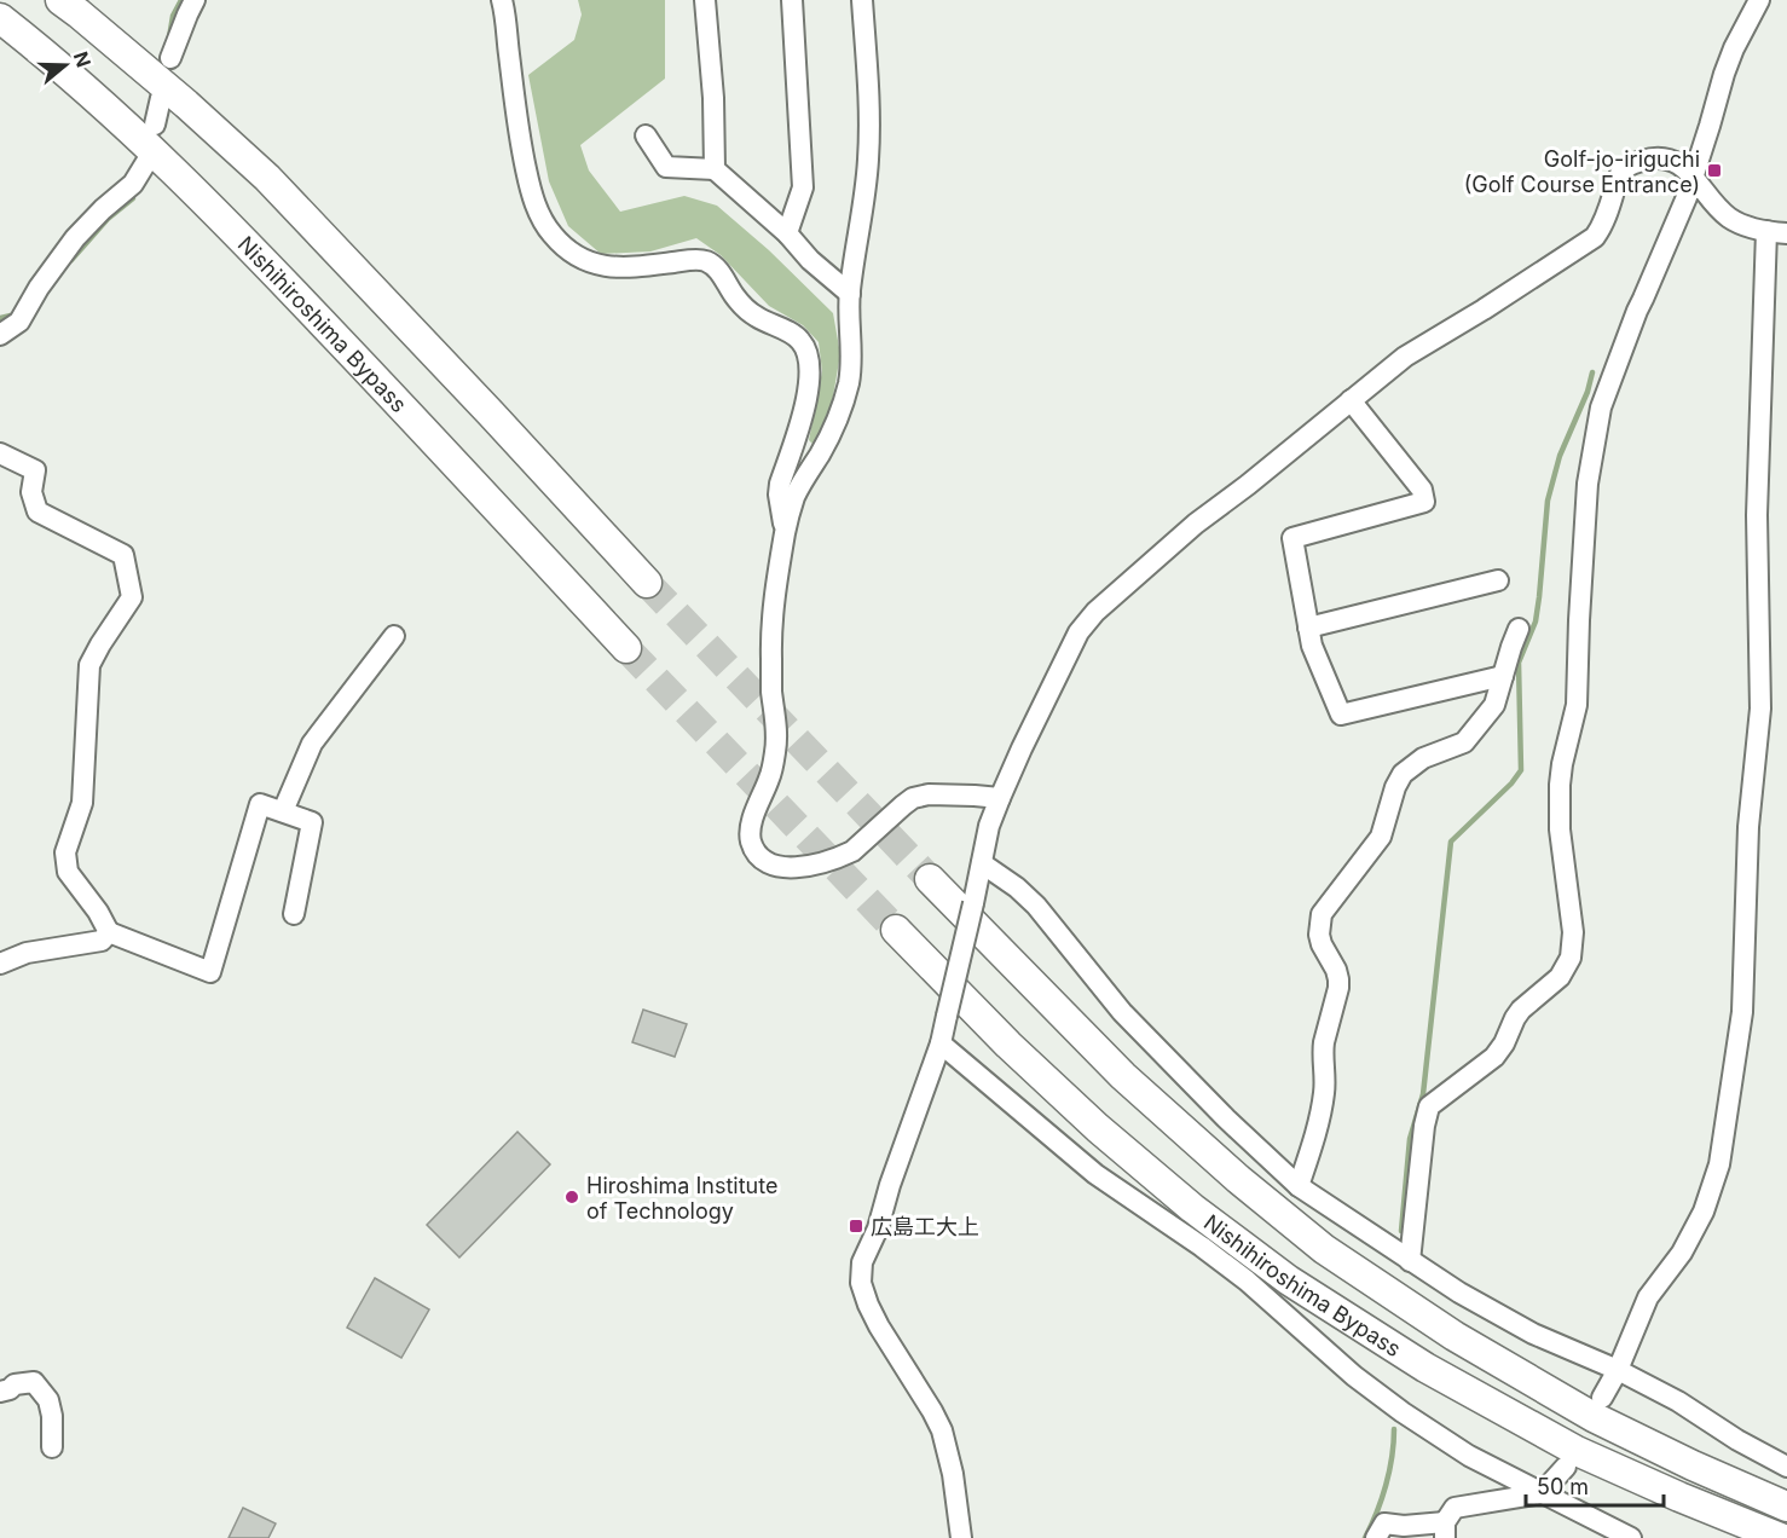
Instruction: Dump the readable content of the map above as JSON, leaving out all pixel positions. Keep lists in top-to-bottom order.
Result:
{
  "streets": {
    "highway": ["Nishihiroshima Bypass"]
  },
  "places": {
    "transit": ["Golf-jo-iriguchi (Golf Course Entrance)", "広島工大上"],
    "other": ["Hiroshima Institute of Technology"]
  },
  "scale_bar": "50 m",
  "north": "right"
}
